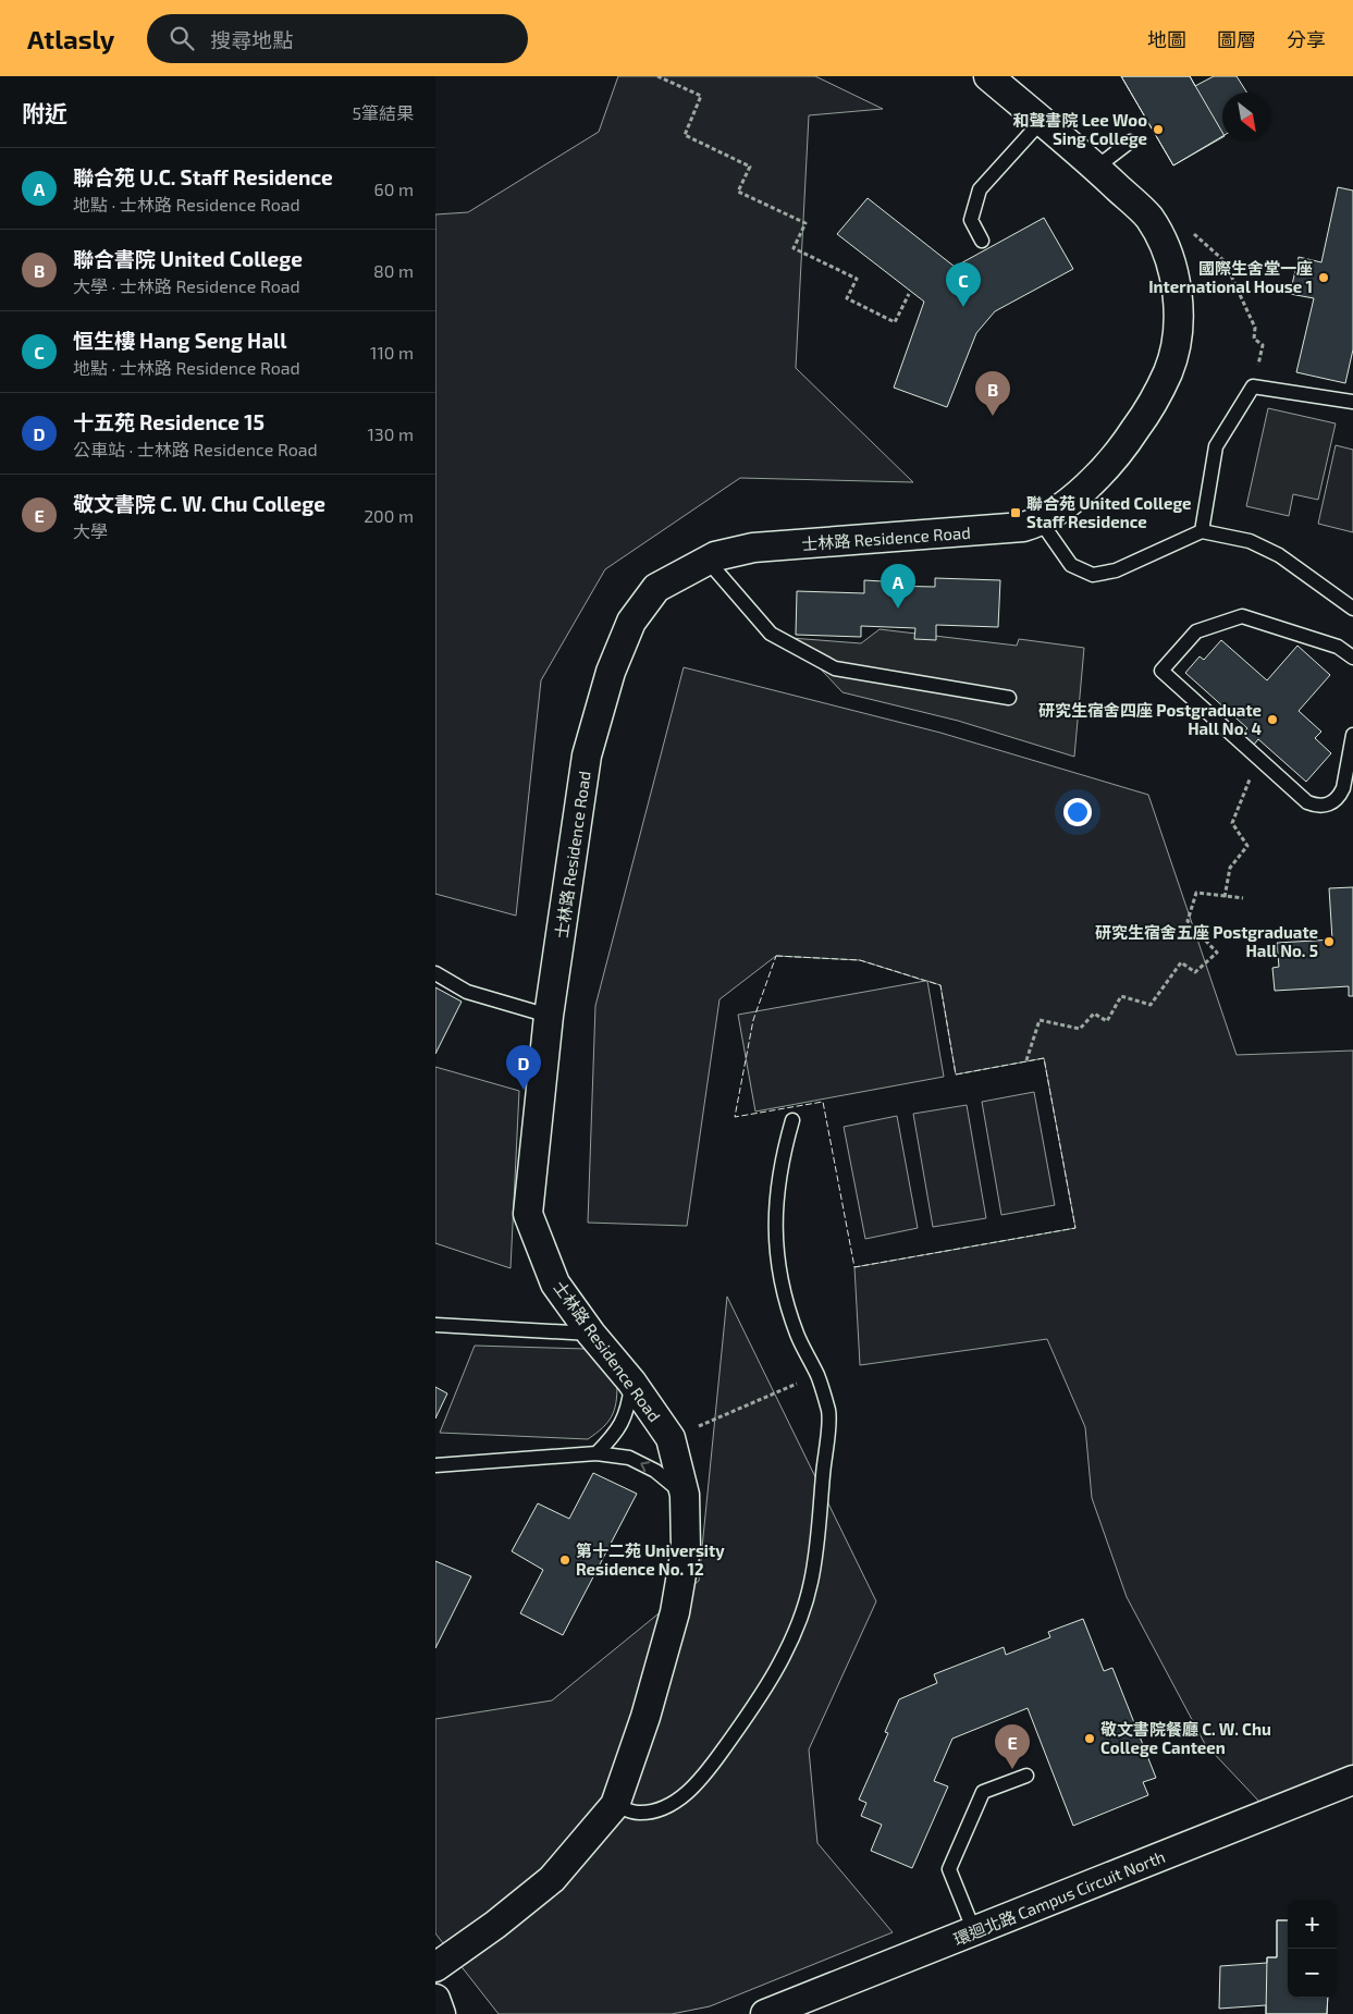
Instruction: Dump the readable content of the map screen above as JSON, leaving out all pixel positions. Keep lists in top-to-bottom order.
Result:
{
  "streets": {
    "street": ["士林路 Residence Road", "環迴北路 Campus Circuit North"]
  },
  "places": {
    "other": [
      "和聲書院 Lee Woo Sing College",
      "國際生舍堂一座 International House 1",
      "研究生宿舍四座 Postgraduate Hall No. 4",
      "研究生宿舍五座 Postgraduate Hall No. 5",
      "第十二苑 University Residence No. 12",
      "敬文書院餐廳 C. W. Chu College Canteen"
    ],
    "transit": ["聯合苑 United College Staff Residence"]
  },
  "north": "bottom right",
  "page": {
    "header": "Atlasly",
    "search": "搜尋地點",
    "nav": ["地圖", "圖層", "分享"],
    "heading": ["附近", "5筆結果"],
    "list": [
      {
        "mark": "A",
        "name": "聯合苑 U.C. Staff Residence",
        "note": "地點 · 士林路 Residence Road",
        "value": "60 m"
      },
      {
        "mark": "B",
        "name": "聯合書院 United College",
        "note": "大學 · 士林路 Residence Road",
        "value": "80 m"
      },
      {
        "mark": "C",
        "name": "恒生樓 Hang Seng Hall",
        "note": "地點 · 士林路 Residence Road",
        "value": "110 m"
      },
      {
        "mark": "D",
        "name": "十五苑 Residence 15",
        "note": "公車站 · 士林路 Residence Road",
        "value": "130 m"
      },
      {
        "mark": "E",
        "name": "敬文書院 C. W. Chu College",
        "note": "大學",
        "value": "200 m"
      }
    ],
    "pins": [
      "C",
      "B",
      "A",
      "D",
      "E"
    ],
    "map_buttons": ["+", "−"]
  }
}
